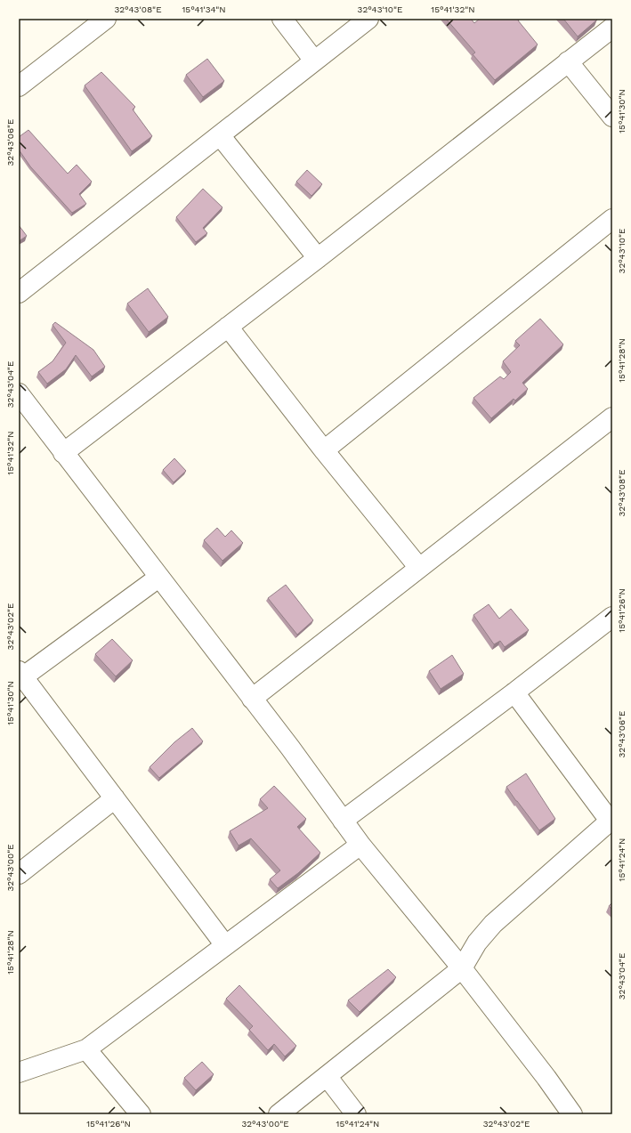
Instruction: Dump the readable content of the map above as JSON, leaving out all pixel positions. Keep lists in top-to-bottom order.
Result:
{
  "coordinates": [
    "32°43'08\"E",
    "15°41'34\"N",
    "32°43'10\"E",
    "15°41'32\"N",
    "15°41'30\"N",
    "32°43'06\"E",
    "15°41'28\"N",
    "32°43'04\"E",
    "15°41'26\"N",
    "32°43'02\"E",
    "15°41'24\"N",
    "32°43'00\"E"
  ]
}
